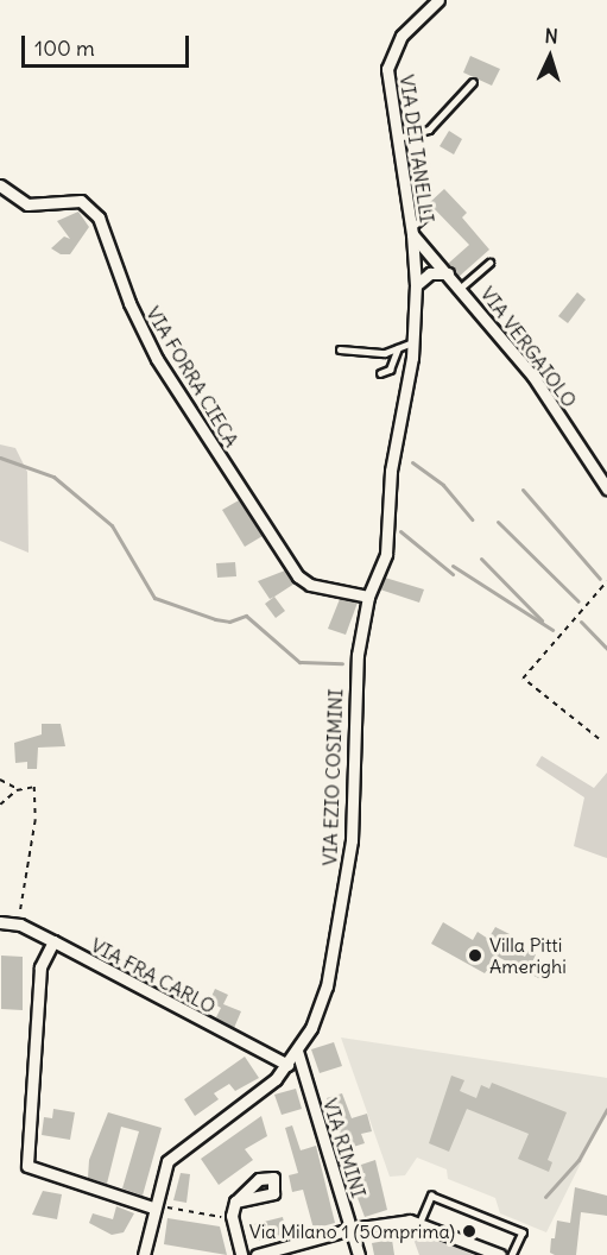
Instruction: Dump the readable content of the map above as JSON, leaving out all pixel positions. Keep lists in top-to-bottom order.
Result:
{
  "streets": {
    "street": [
      "VIA DEI TANELLI",
      "VIA VERGAIOLO",
      "VIA FORRA CIECA",
      "VIA EZIO COSIMINI",
      "VIA FRA CARLO",
      "VIA RIMINI"
    ]
  },
  "crossings": [
    ["VIA DEI TANELLI", "VIA VERGAIOLO"],
    ["VIA DEI TANELLI", "VIA EZIO COSIMINI"],
    ["VIA VERGAIOLO", "VIA EZIO COSIMINI"],
    ["VIA FORRA CIECA", "VIA EZIO COSIMINI"],
    ["VIA EZIO COSIMINI", "VIA FRA CARLO"],
    ["VIA EZIO COSIMINI", "VIA RIMINI"]
  ],
  "places": ["Villa Pitti Amerighi", "Via Milano 1 (50mprima)"],
  "scale_bar": "100 m",
  "north": "top"
}
